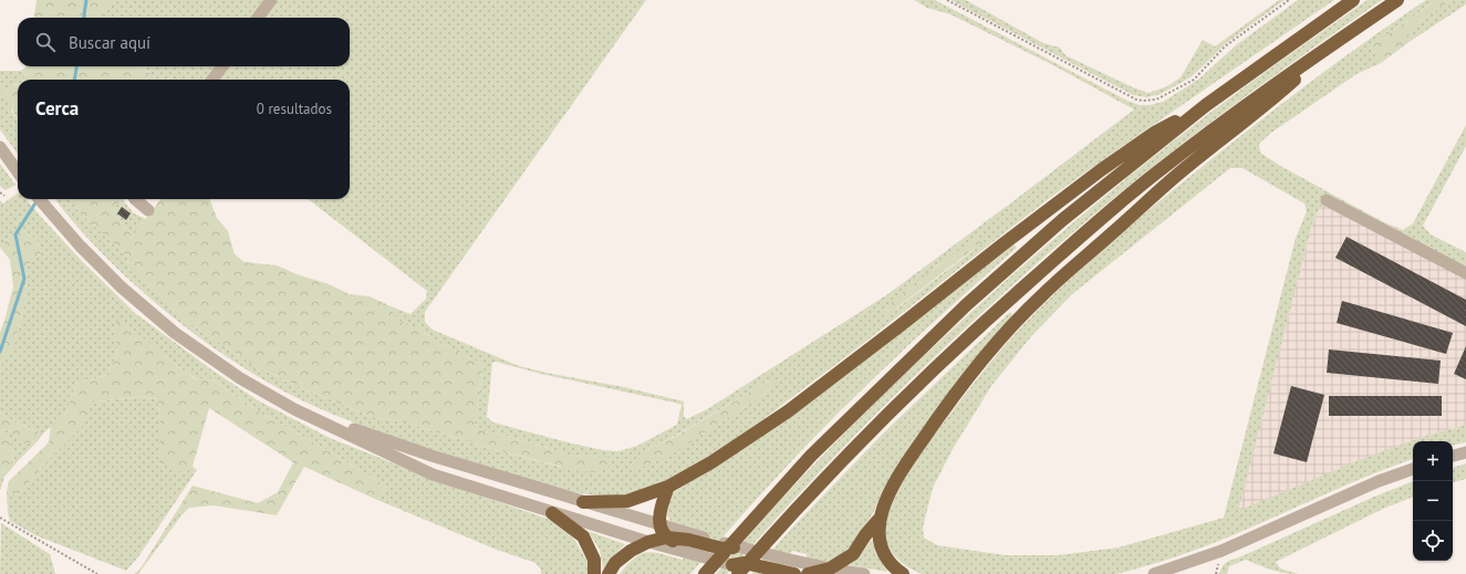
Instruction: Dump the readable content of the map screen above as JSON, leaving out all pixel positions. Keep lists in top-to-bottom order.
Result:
{
  "page": {
    "search": "Buscar aquí",
    "heading": ["Cerca", "0 resultados"],
    "map_buttons": ["+", "−"]
  }
}
